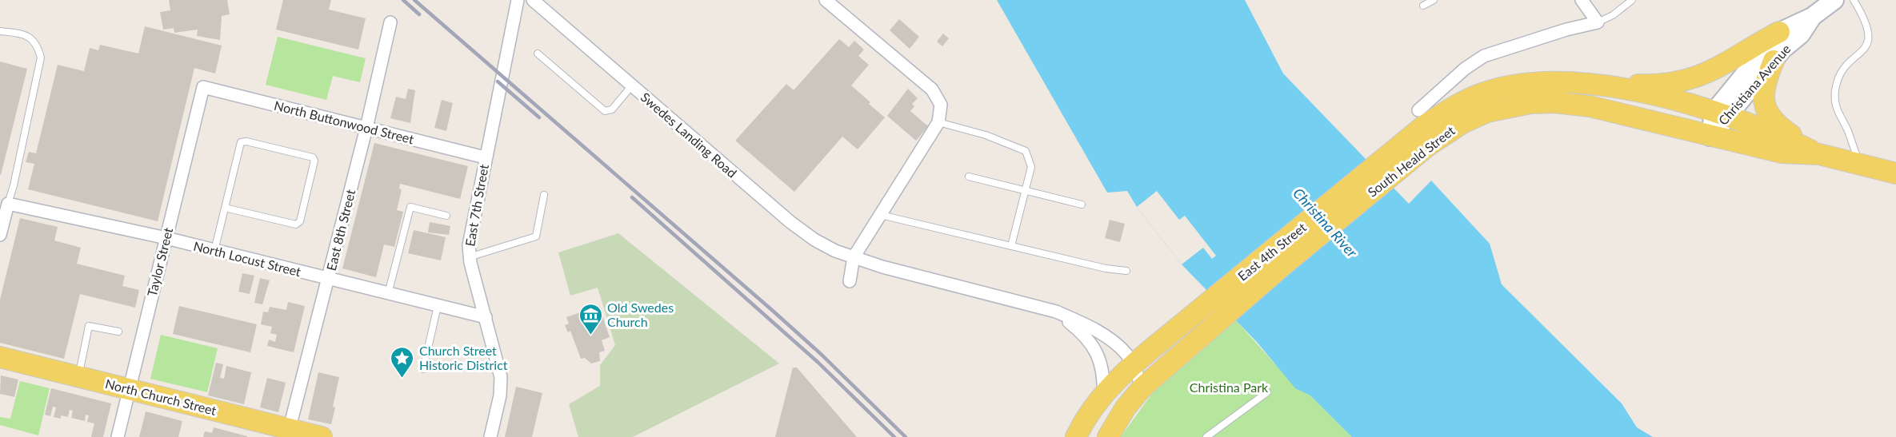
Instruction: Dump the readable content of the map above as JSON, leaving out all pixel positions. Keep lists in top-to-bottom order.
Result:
{
  "streets": {
    "main road": [
      "Christiana Avenue",
      "South Heald Street",
      "East 4th Street",
      "North Church Street"
    ],
    "street": [
      "North Buttonwood Street",
      "Swedes Landing Road",
      "East 7th Street",
      "East 8th Street",
      "North Locust Street",
      "Taylor Street"
    ]
  },
  "crossings": [
    ["Christiana Avenue", "South Heald Street"],
    ["North Buttonwood Street", "East 7th Street"],
    ["North Buttonwood Street", "East 8th Street"],
    ["North Buttonwood Street", "Taylor Street"],
    ["Swedes Landing Road", "South Heald Street"],
    ["Swedes Landing Road", "East 4th Street"],
    ["South Heald Street", "East 4th Street"],
    ["East 7th Street", "North Locust Street"],
    ["East 8th Street", "North Locust Street"],
    ["East 8th Street", "North Church Street"],
    ["North Locust Street", "Taylor Street"],
    ["Taylor Street", "North Church Street"]
  ],
  "water": ["Christina River"],
  "parks": ["Christina Park"],
  "places": {
    "museum": ["Old Swedes Church"],
    "place": ["Church Street Historic District"]
  }
}
